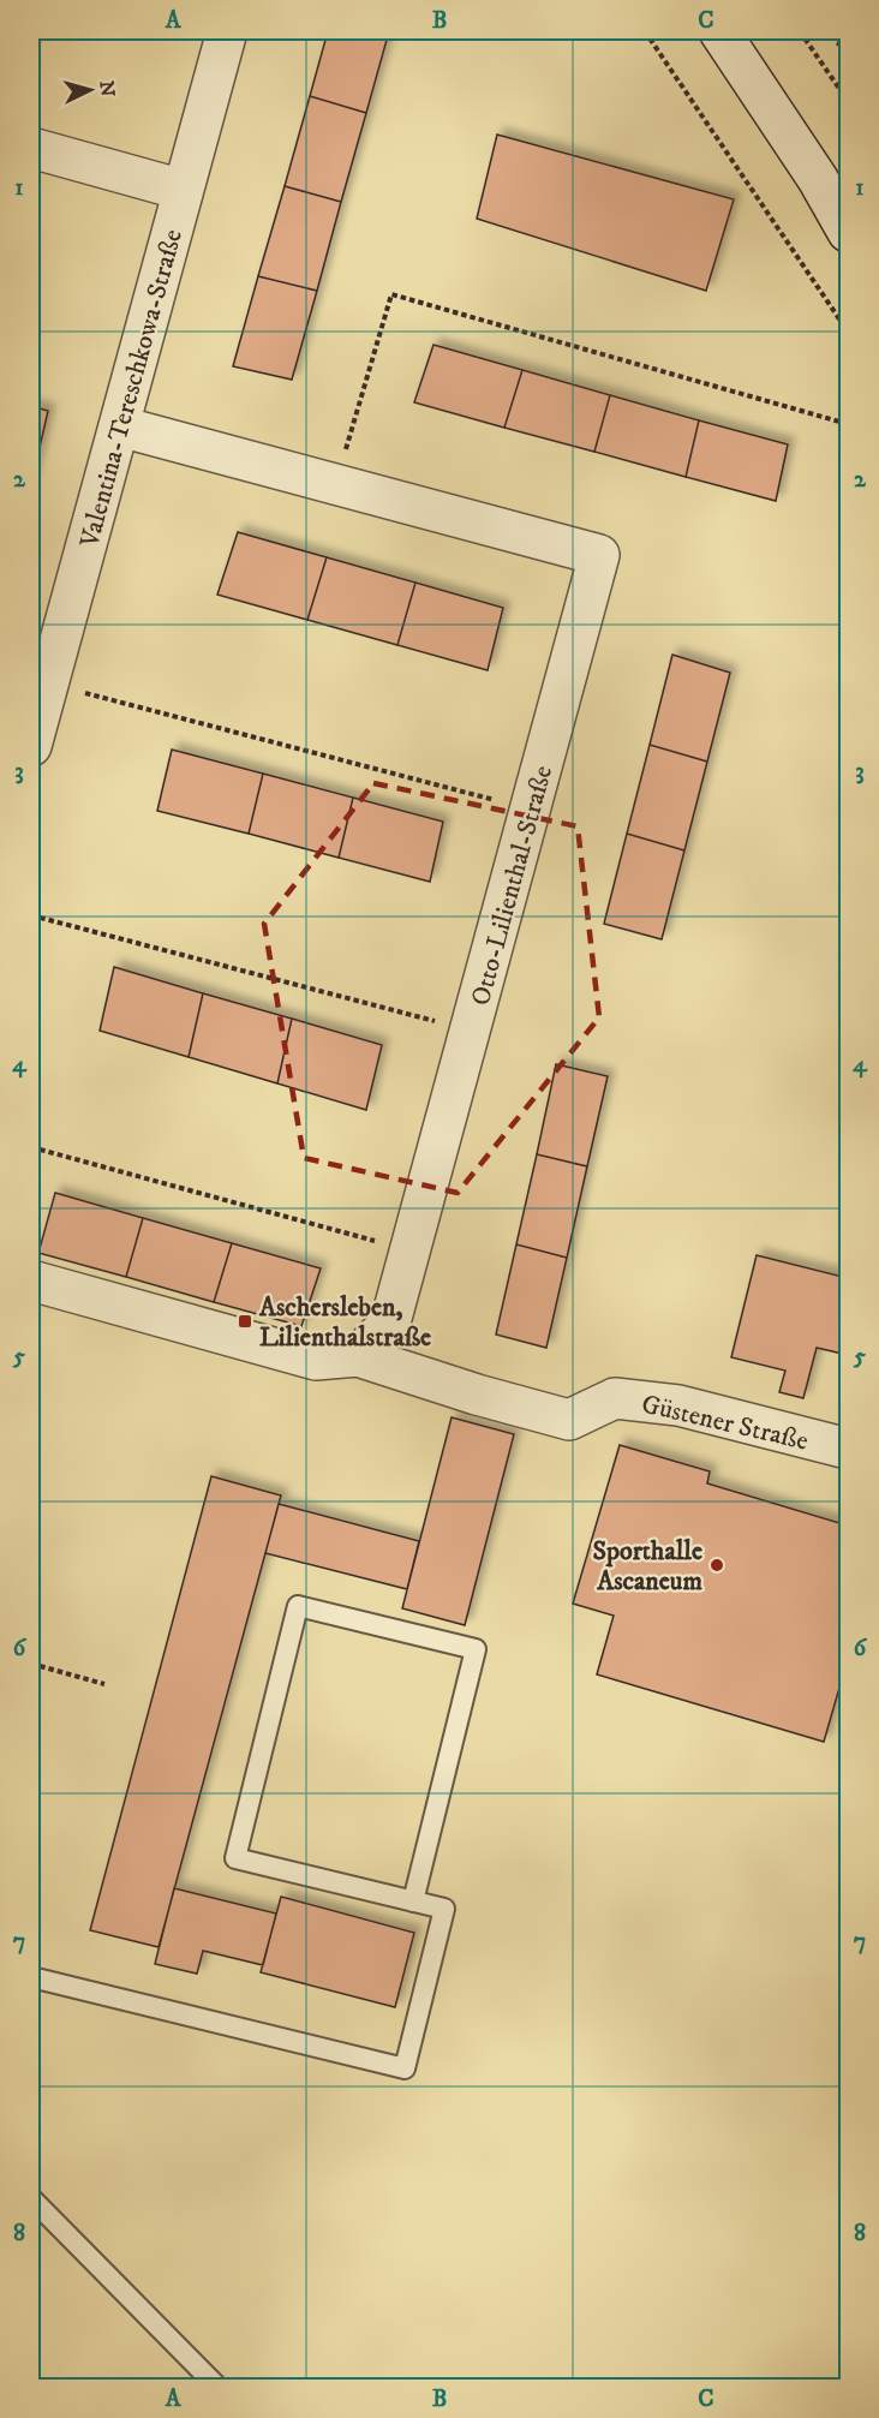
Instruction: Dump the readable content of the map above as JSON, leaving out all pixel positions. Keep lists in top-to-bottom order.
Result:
{
  "streets": {
    "street": ["Valentina-Tereschkowa-Straße", "Otto-Lilienthal-Straße", "Güstener Straße"]
  },
  "crossings": [
    ["Valentina-Tereschkowa-Straße", "Otto-Lilienthal-Straße"],
    ["Otto-Lilienthal-Straße", "Güstener Straße"]
  ],
  "places": {
    "transit": ["Aschersleben, Lilienthalstraße"],
    "other": ["Sporthalle Ascaneum"]
  },
  "north": "right",
  "grid": {
    "columns": ["A", "B", "C"],
    "rows": [
      "1",
      "2",
      "3",
      "4",
      "5",
      "6",
      "7",
      "8"
    ]
  }
}
